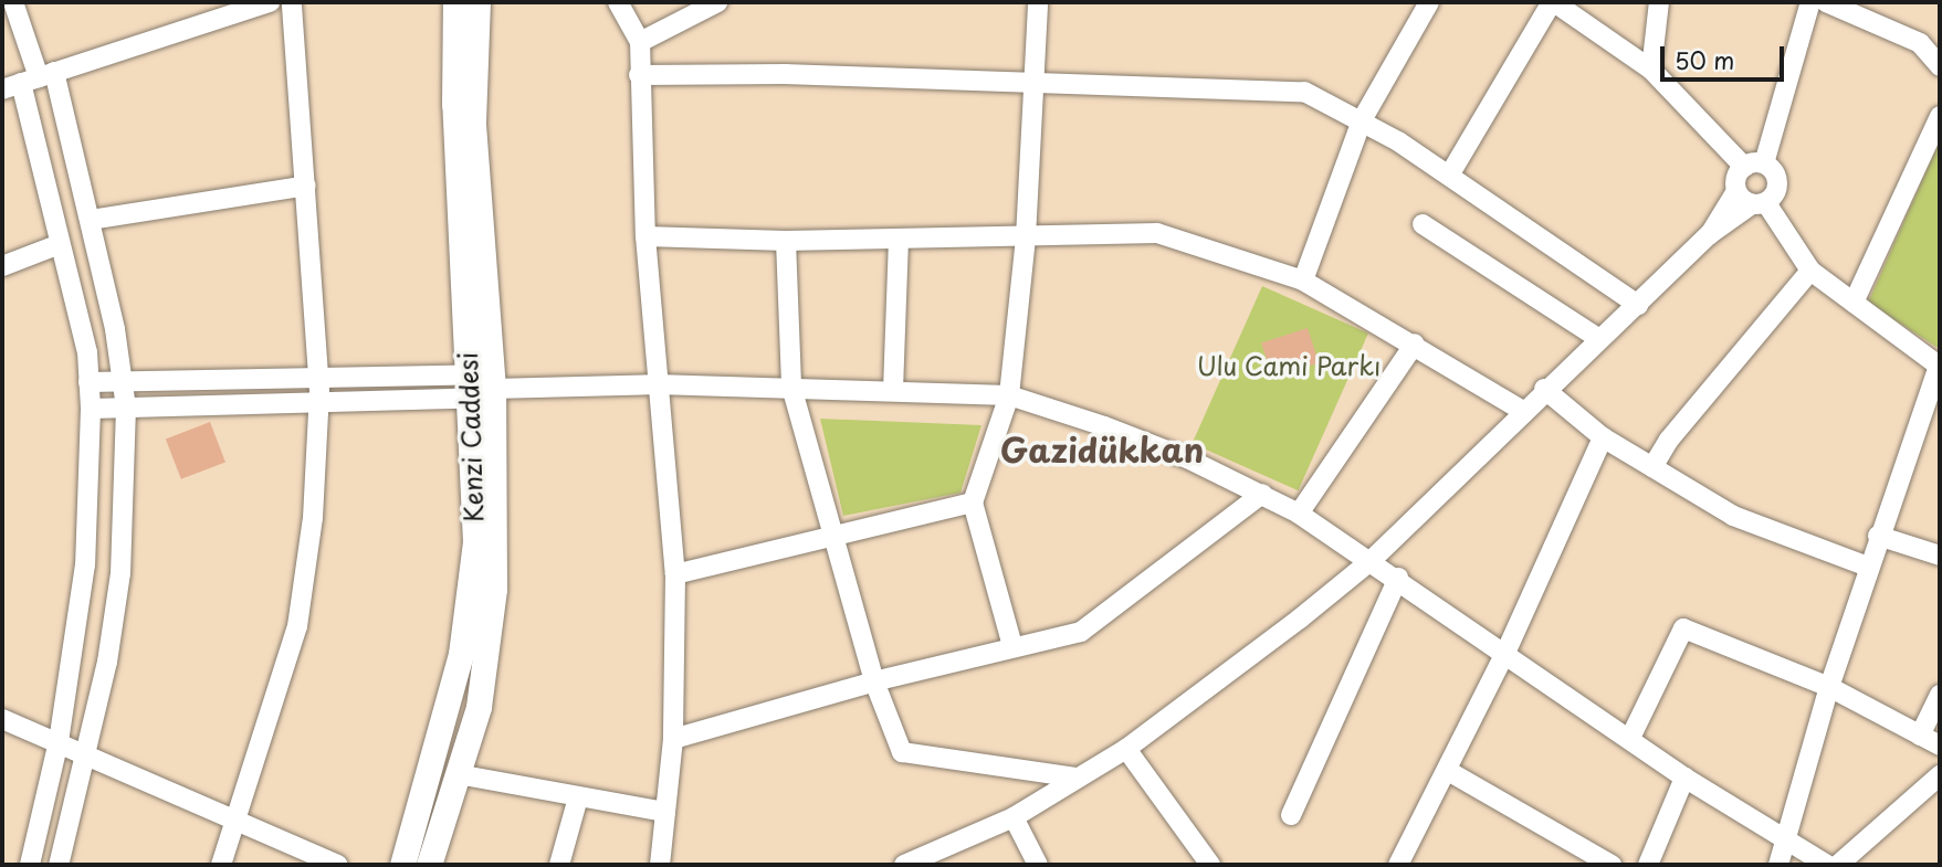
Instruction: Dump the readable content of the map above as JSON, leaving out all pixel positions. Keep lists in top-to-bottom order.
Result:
{
  "streets": {
    "main road": ["Kenzi Caddesi"]
  },
  "districts": ["Gazidükkan"],
  "parks": ["Ulu Cami Parkı"],
  "scale_bar": "50 m"
}
